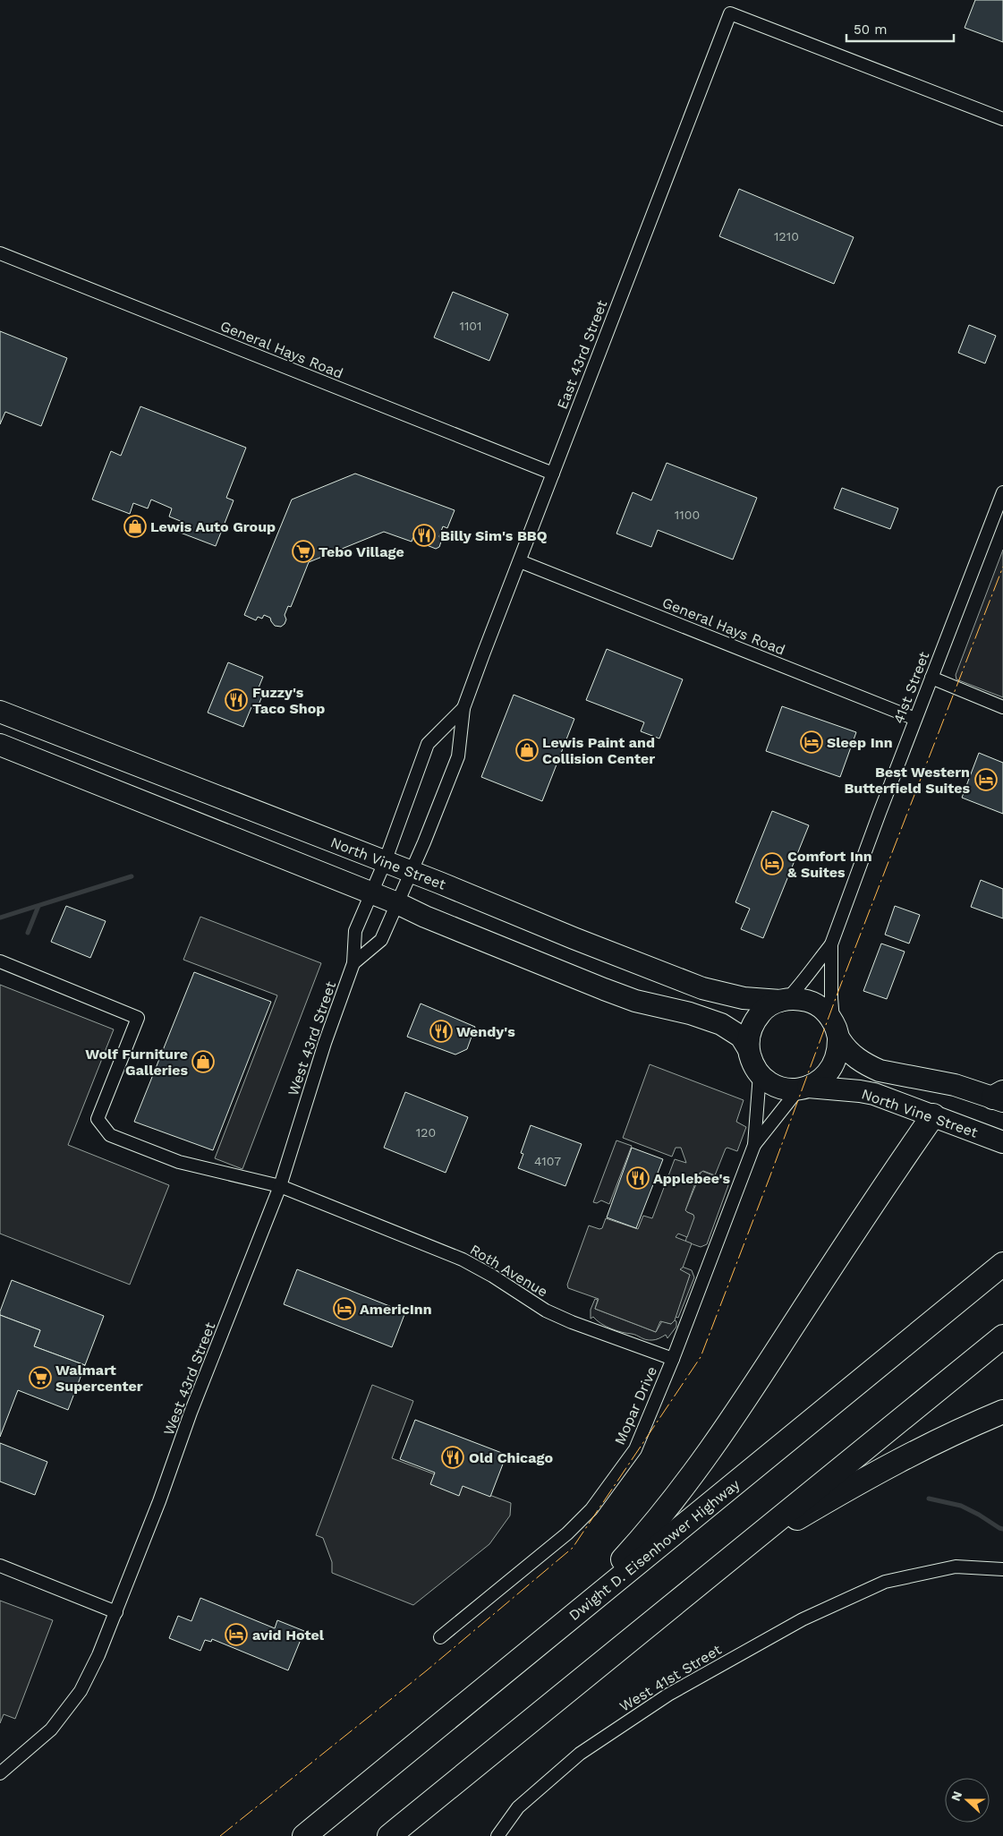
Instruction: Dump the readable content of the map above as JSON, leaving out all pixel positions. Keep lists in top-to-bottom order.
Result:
{
  "streets": {
    "highway": ["North Vine Street", "Dwight D. Eisenhower Highway"],
    "street": [
      "General Hays Road",
      "East 43rd Street",
      "41st Street",
      "West 43rd Street",
      "Roth Avenue",
      "Mopar Drive",
      "West 41st Street"
    ]
  },
  "crossings": [
    ["General Hays Road", "East 43rd Street"],
    ["General Hays Road", "41st Street"],
    ["East 43rd Street", "North Vine Street"],
    ["East 43rd Street", "West 43rd Street"],
    ["41st Street", "North Vine Street"],
    ["41st Street", "Mopar Drive"],
    ["North Vine Street", "Mopar Drive"],
    ["West 43rd Street", "Roth Avenue"],
    ["Roth Avenue", "Mopar Drive"]
  ],
  "places": {
    "shop": ["Lewis Auto Group", "Lewis Paint and Collision Center", "Wolf Furniture Galleries"],
    "restaurant": [
      "Billy Sim's BBQ",
      "Fuzzy's Taco Shop",
      "Wendy's",
      "Applebee's",
      "Old Chicago"
    ],
    "supermarket": ["Tebo Village", "Walmart Supercenter"],
    "hotel": [
      "Sleep Inn",
      "Best Western Butterfield Suites",
      "Comfort Inn & Suites",
      "AmericInn",
      "avid Hotel"
    ]
  },
  "house_numbers": [
    "1210",
    "1101",
    "1100",
    "120",
    "4107"
  ],
  "scale_bar": "50 m",
  "north": "left"
}
